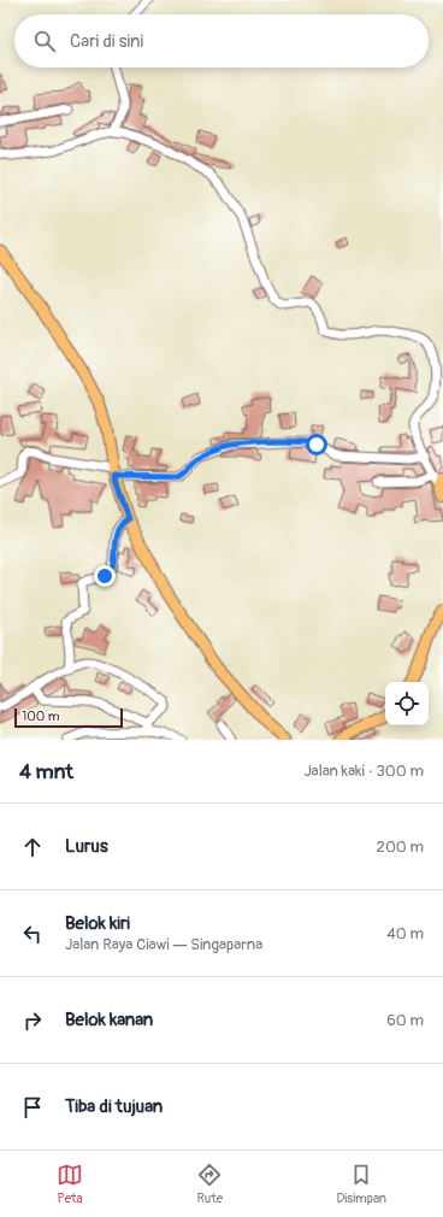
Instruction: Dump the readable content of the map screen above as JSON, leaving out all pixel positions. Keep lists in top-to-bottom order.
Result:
{
  "scale_bar": "100 m",
  "page": {
    "search": "Cari di sini",
    "scale": "100 m",
    "heading": ["4 mnt", "Jalan kaki · 300 m"],
    "list": [
      ["Lurus", "200 m"],
      ["Belok kiri", "Jalan Raya Ciawi — Singaparna", "40 m"],
      ["Belok kanan", "60 m"],
      "Tiba di tujuan"
    ],
    "nav": ["Peta", "Rute", "Disimpan"]
  }
}
